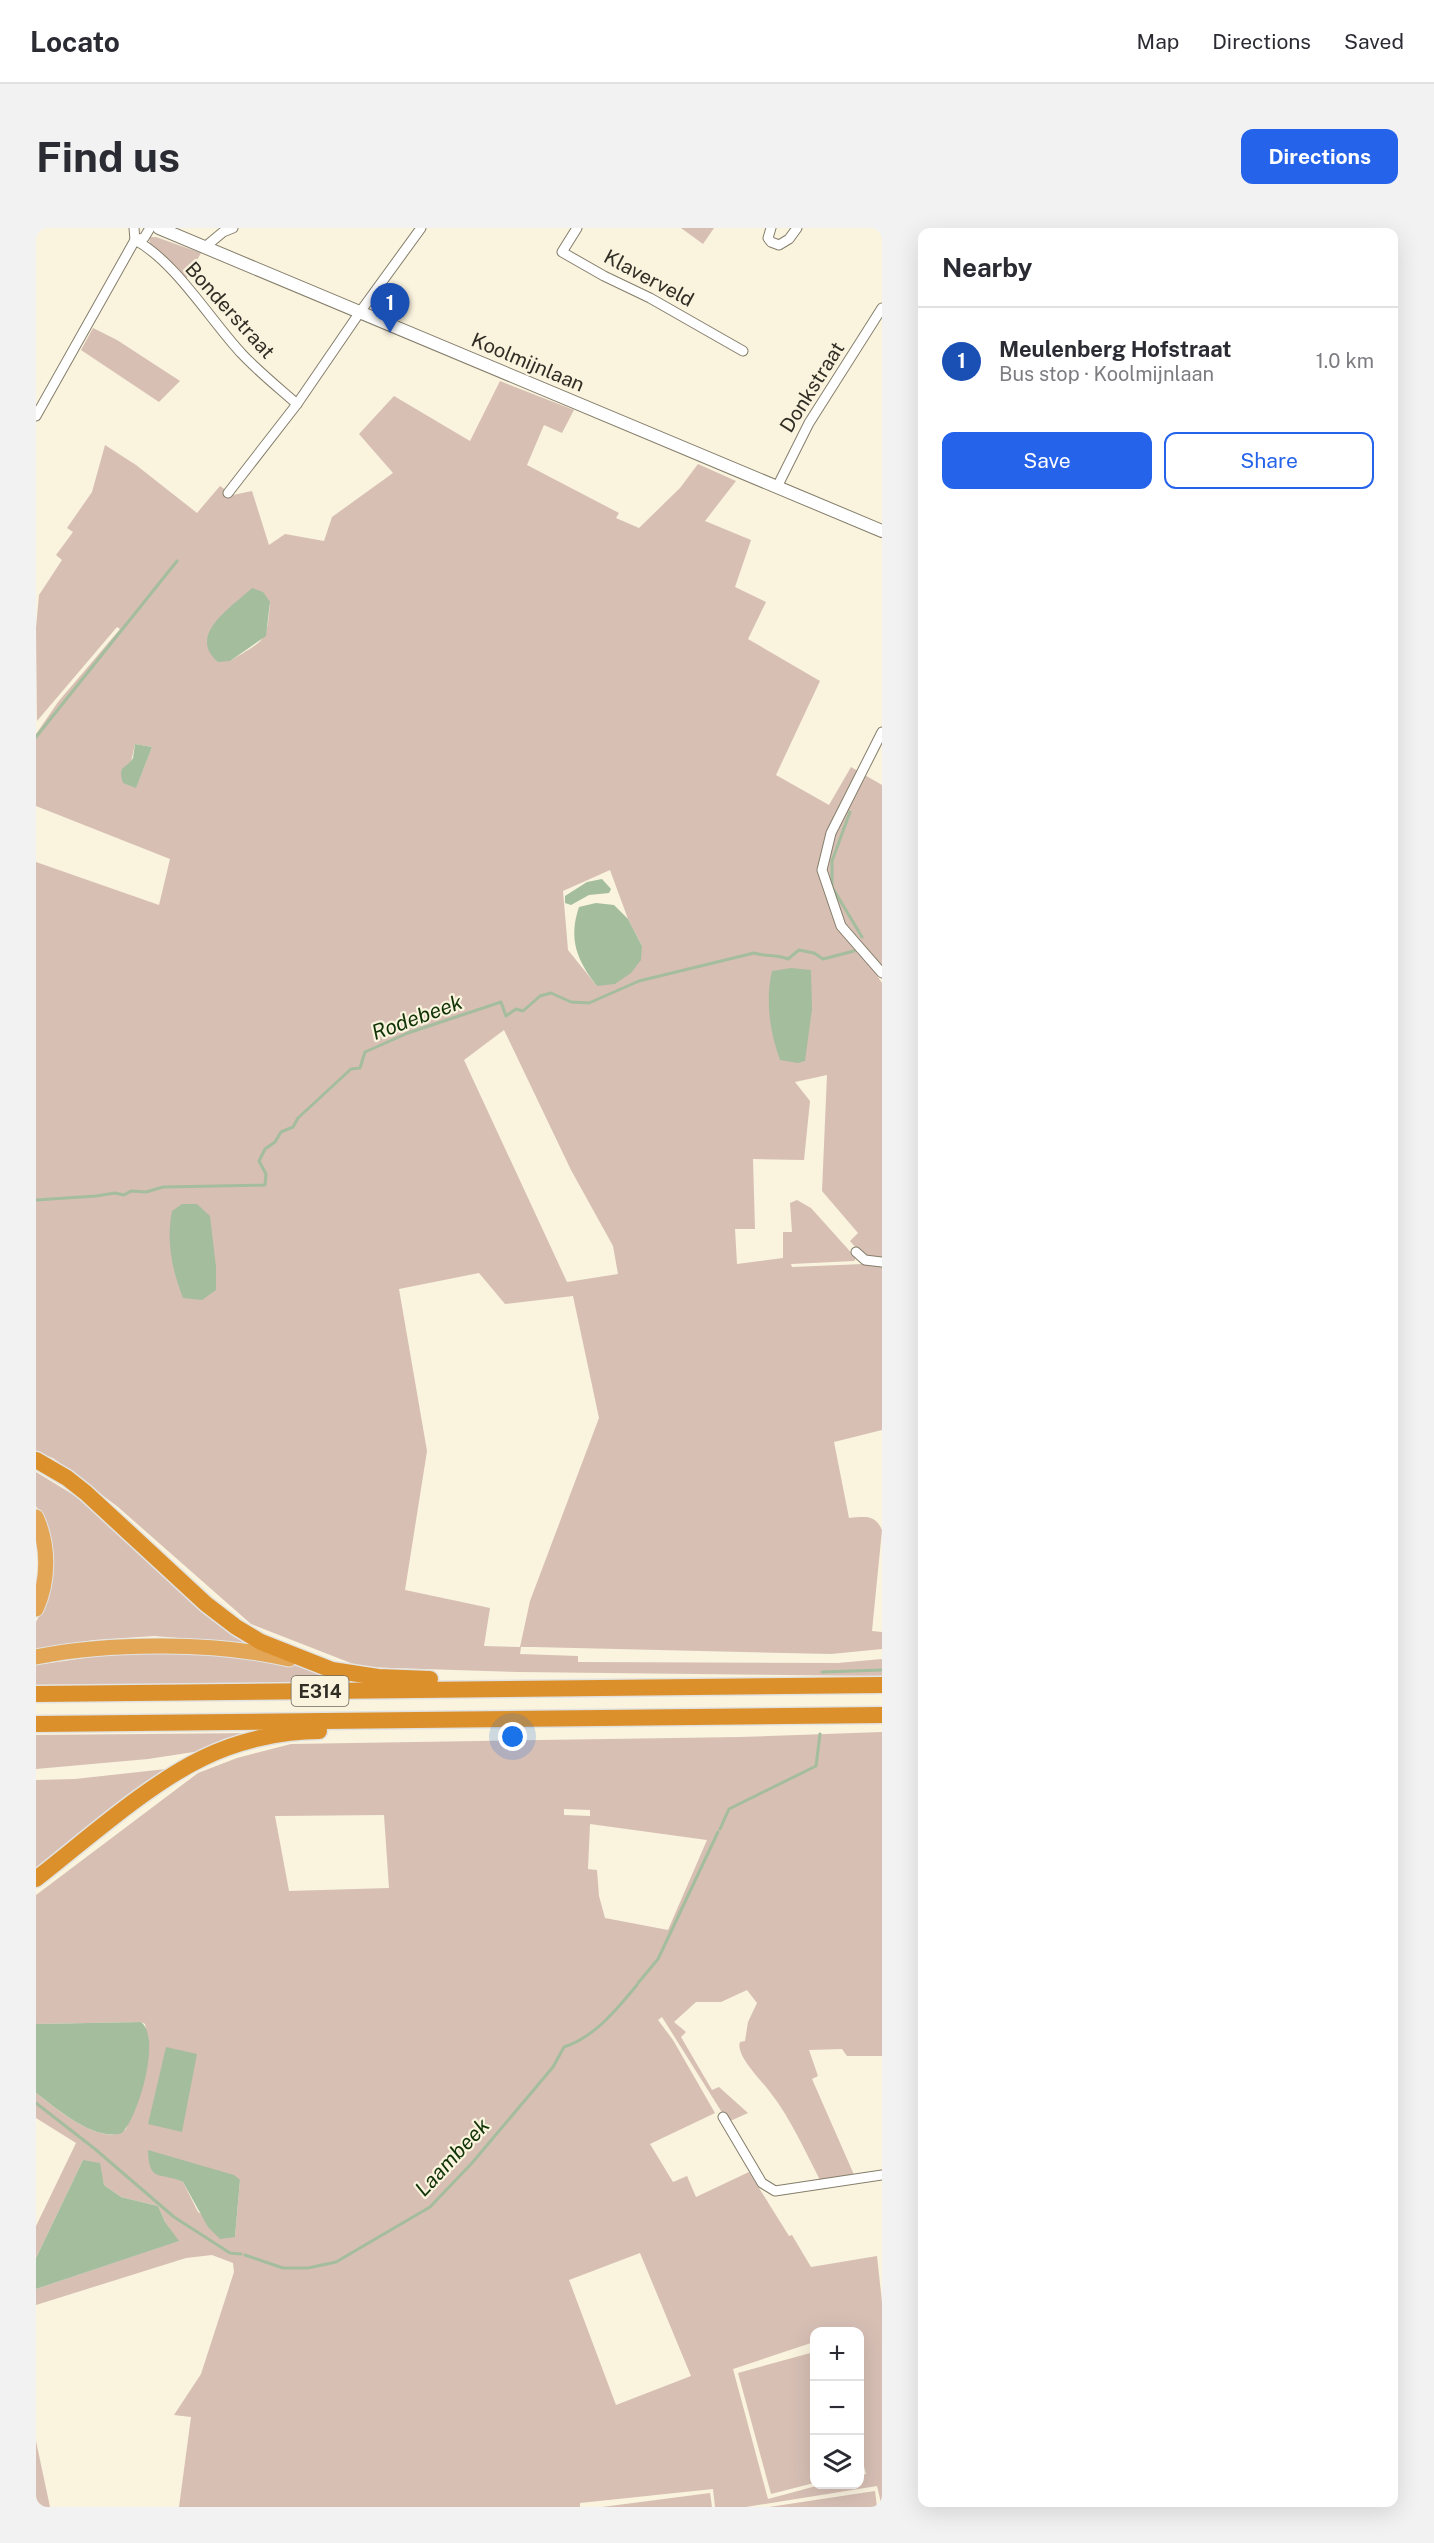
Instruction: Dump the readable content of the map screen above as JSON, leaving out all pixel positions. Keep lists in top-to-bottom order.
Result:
{
  "streets": {
    "highway": ["E314"],
    "street": [
      "Klaverveld",
      "Bonderstraat",
      "Koolmijnlaan",
      "Donkstraat"
    ]
  },
  "crossings": [
    ["Koolmijnlaan", "Donkstraat"]
  ],
  "water": ["Rodebeek", "Laambeek"],
  "page": {
    "header": "Locato",
    "nav": ["Map", "Directions", "Saved"],
    "buttons": [
      "Directions",
      ["Save", "Share"]
    ],
    "title": "Find us",
    "heading": "Nearby",
    "pins": "1",
    "list": [
      {
        "mark": "1",
        "name": "Meulenberg Hofstraat",
        "note": "Bus stop · Koolmijnlaan",
        "value": "1.0 km"
      }
    ],
    "map_buttons": ["+", "−"]
  }
}
